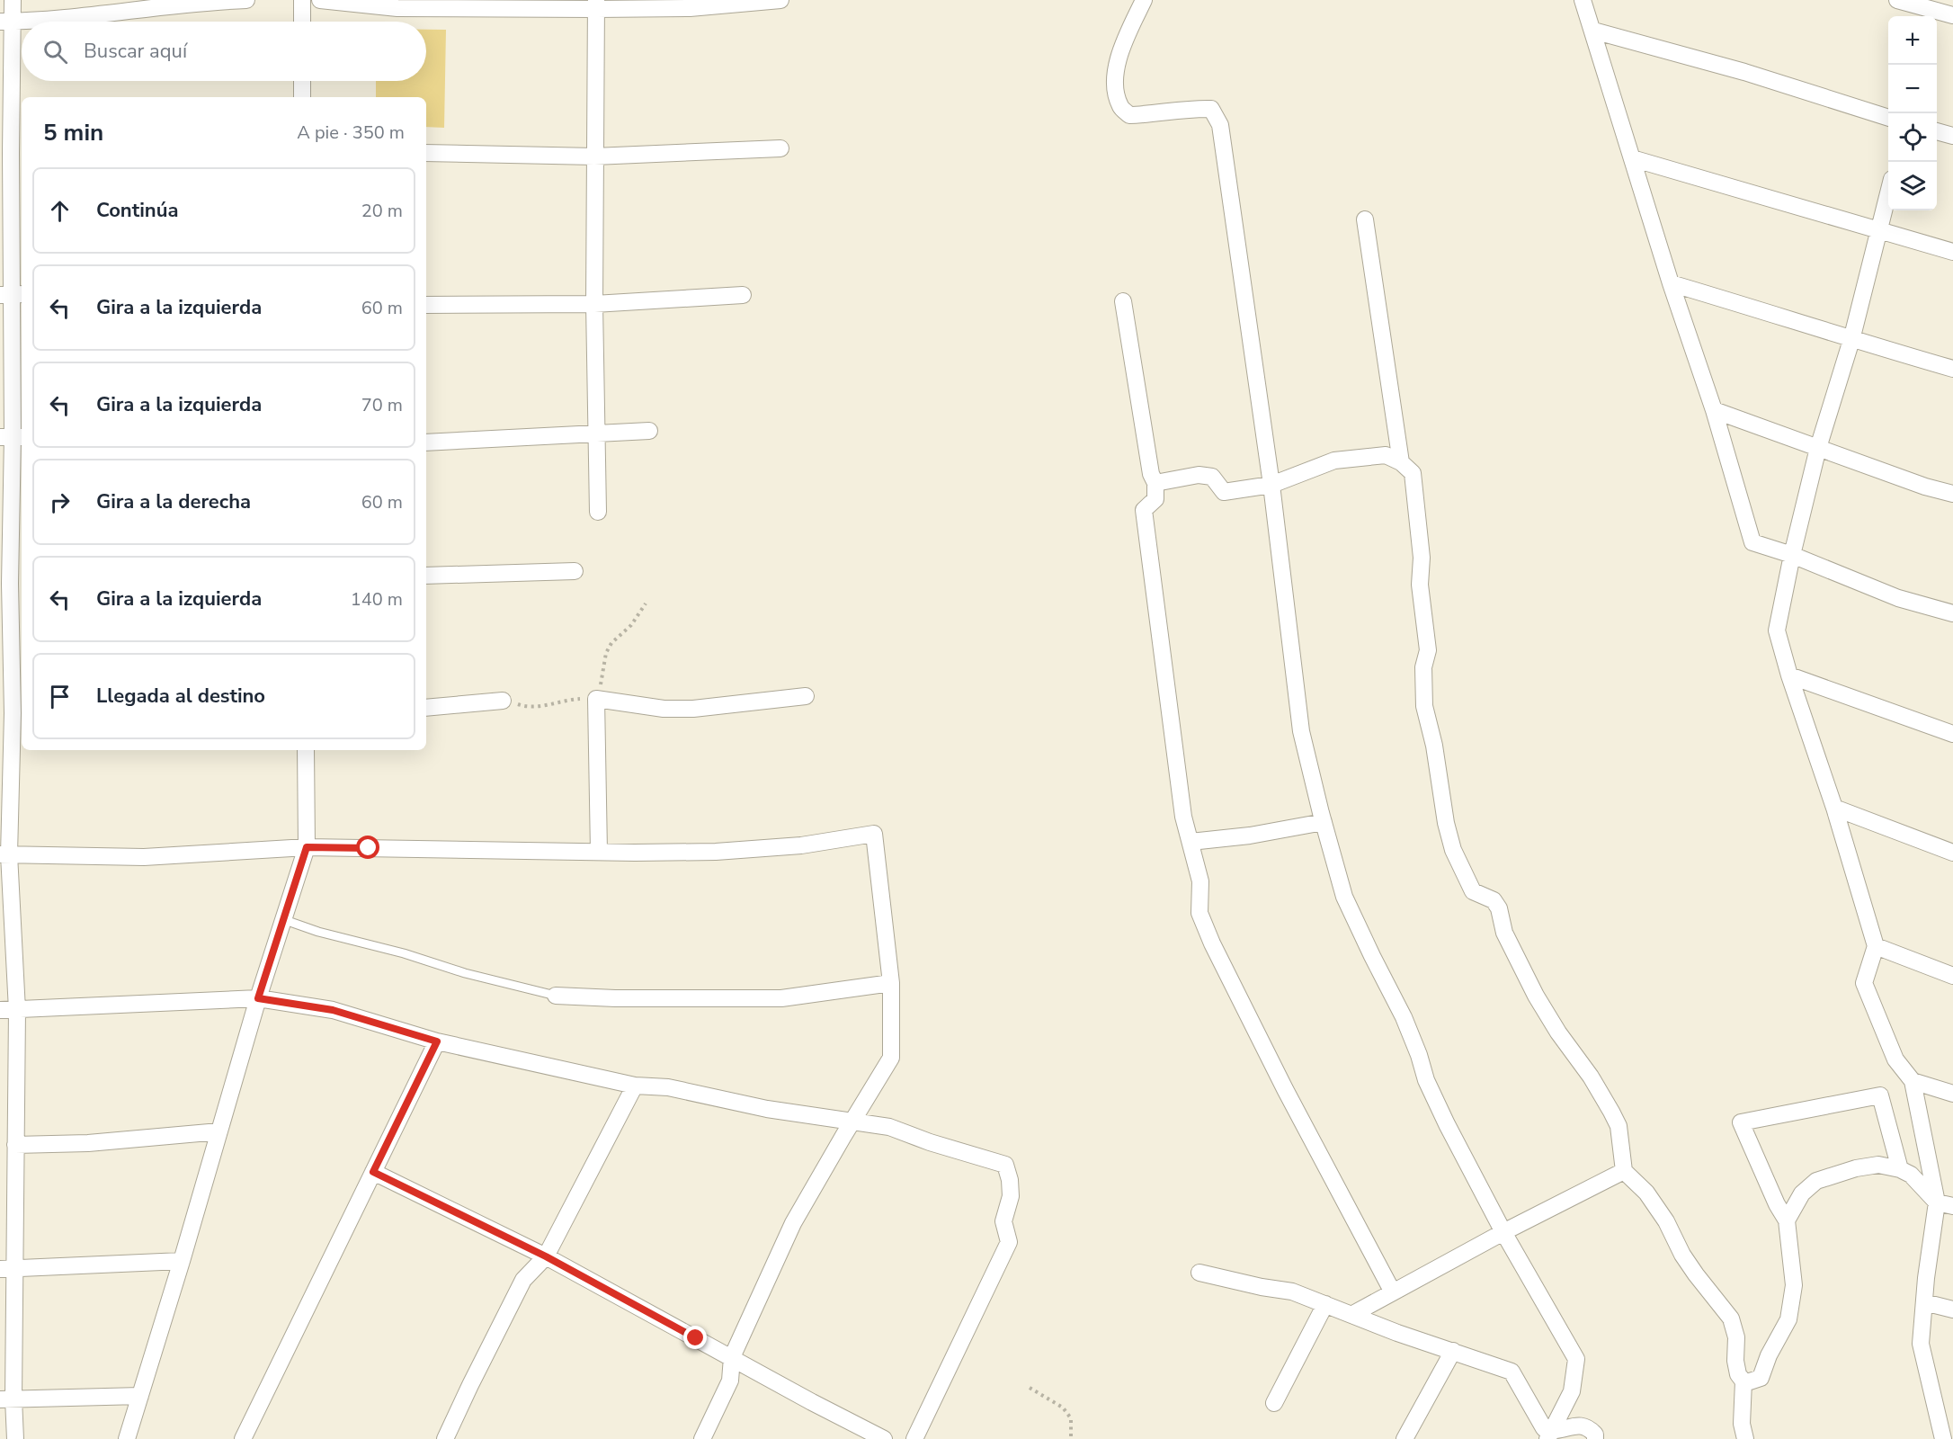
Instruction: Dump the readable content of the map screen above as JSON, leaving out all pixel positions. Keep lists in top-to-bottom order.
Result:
{
  "page": {
    "map_buttons": ["+", "−"],
    "search": "Buscar aquí",
    "heading": ["5 min", "A pie · 350 m"],
    "list": [
      ["Continúa", "20 m"],
      ["Gira a la izquierda", "60 m"],
      ["Gira a la izquierda", "70 m"],
      ["Gira a la derecha", "60 m"],
      ["Gira a la izquierda", "140 m"],
      "Llegada al destino"
    ]
  }
}
